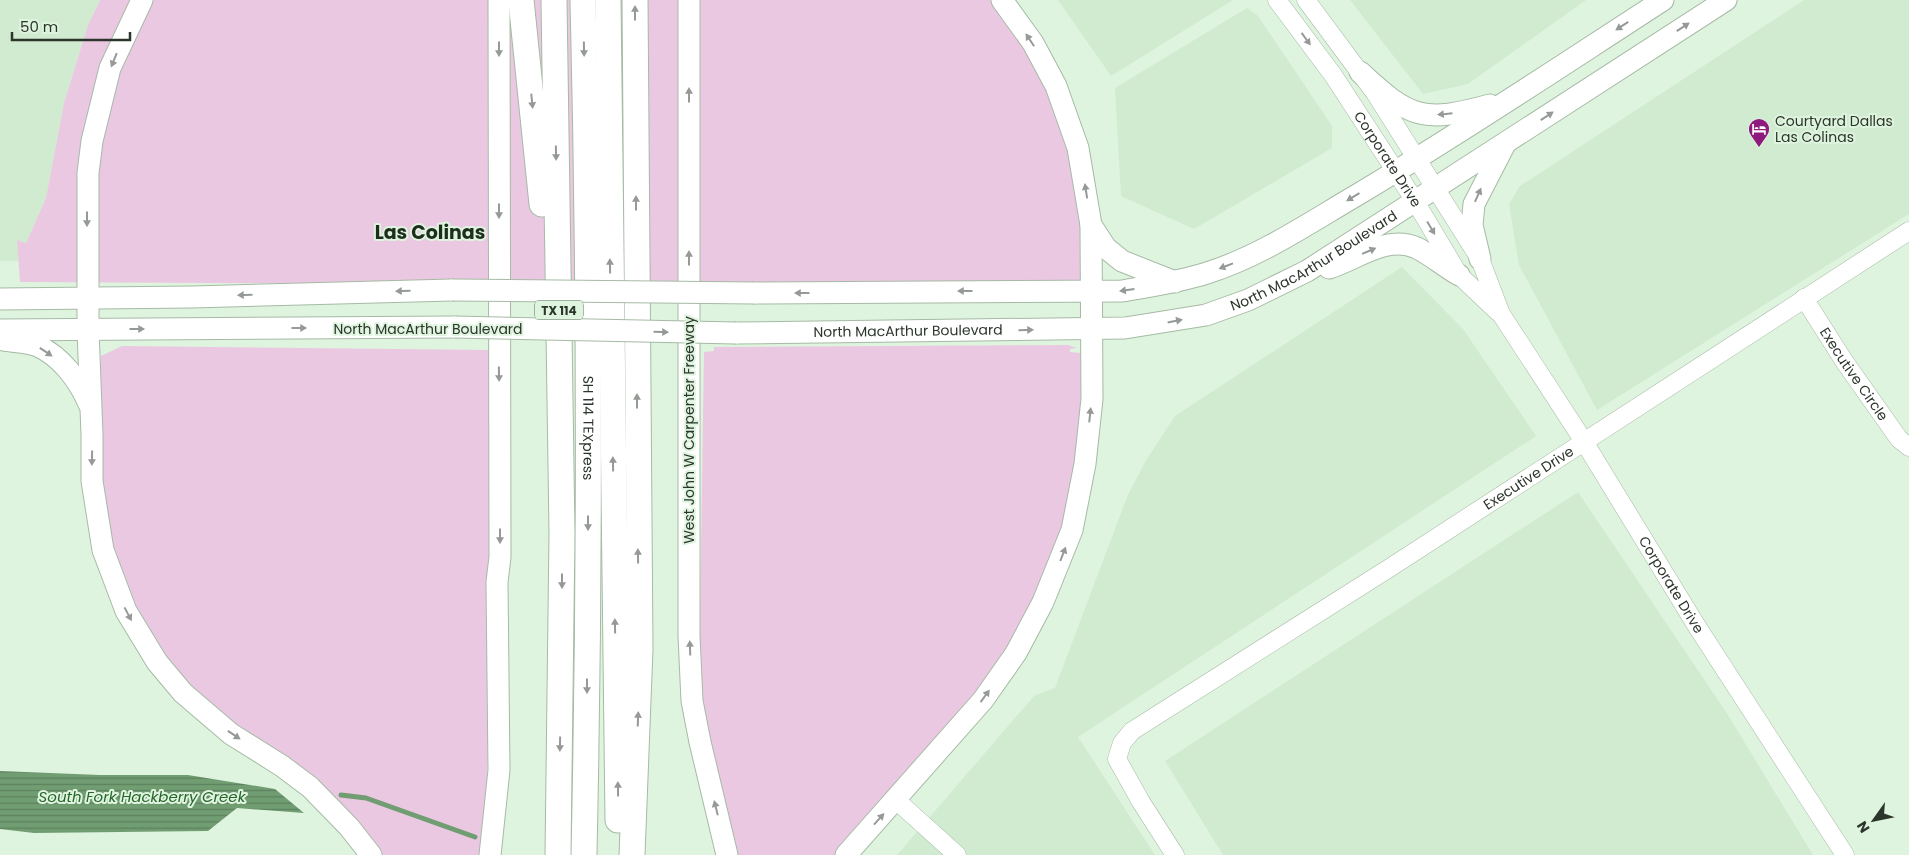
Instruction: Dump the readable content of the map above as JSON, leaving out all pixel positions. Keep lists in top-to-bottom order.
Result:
{
  "streets": {
    "highway": ["TX 114", "SH 114 TEXpress"],
    "main road": ["North MacArthur Boulevard", "West John W Carpenter Freeway"],
    "street": ["Corporate Drive", "Executive Circle", "Executive Drive"]
  },
  "crossings": [
    ["Corporate Drive", "North MacArthur Boulevard"],
    ["Corporate Drive", "Executive Drive"],
    ["Executive Circle", "Executive Drive"]
  ],
  "districts": ["Las Colinas"],
  "water": ["South Fork Hackberry Creek"],
  "places": {
    "hotel": ["Courtyard Dallas Las Colinas"]
  },
  "scale_bar": "50 m",
  "north": "bottom left"
}
